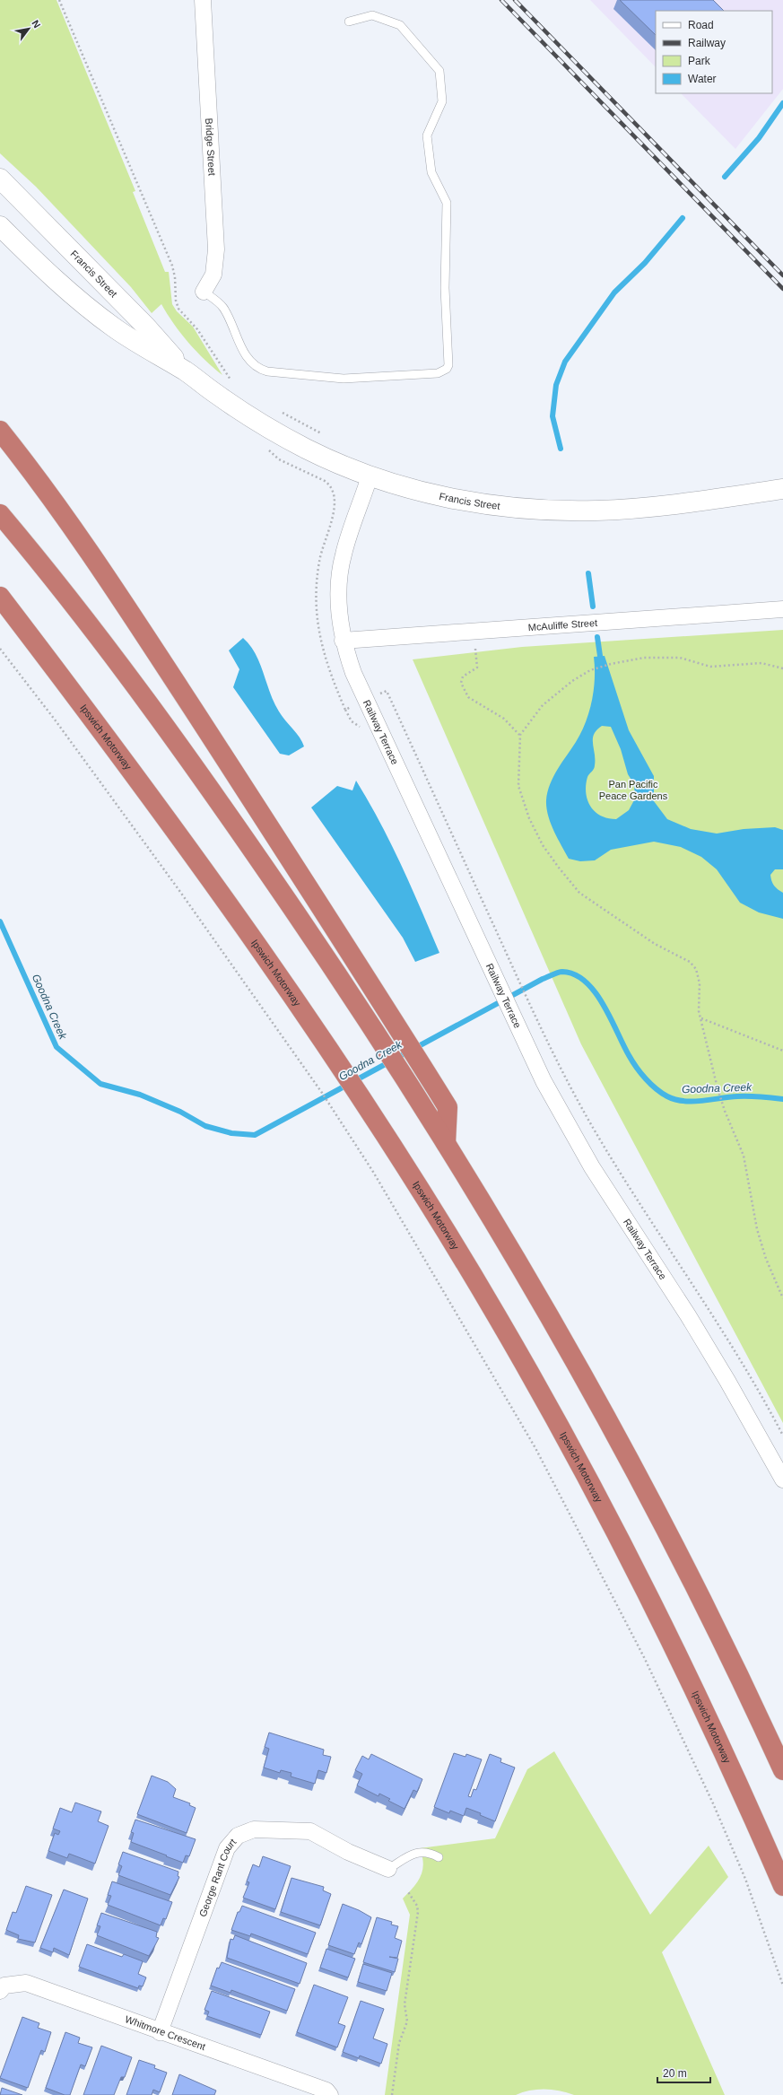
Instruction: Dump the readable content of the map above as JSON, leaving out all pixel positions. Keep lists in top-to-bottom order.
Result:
{
  "streets": {
    "highway": ["Ipswich Motorway"],
    "main road": ["Francis Street"],
    "street": [
      "Bridge Street",
      "McAuliffe Street",
      "Railway Terrace",
      "George Rant Court",
      "Whitmore Crescent"
    ]
  },
  "crossings": [
    ["Francis Street", "Railway Terrace"],
    ["McAuliffe Street", "Railway Terrace"],
    ["George Rant Court", "Whitmore Crescent"]
  ],
  "water": ["Goodna Creek"],
  "parks": ["Pan Pacific Peace Gardens"],
  "legend": [
    "Road",
    "Railway",
    "Park",
    "Water"
  ],
  "scale_bar": "20 m",
  "north": "top right"
}
